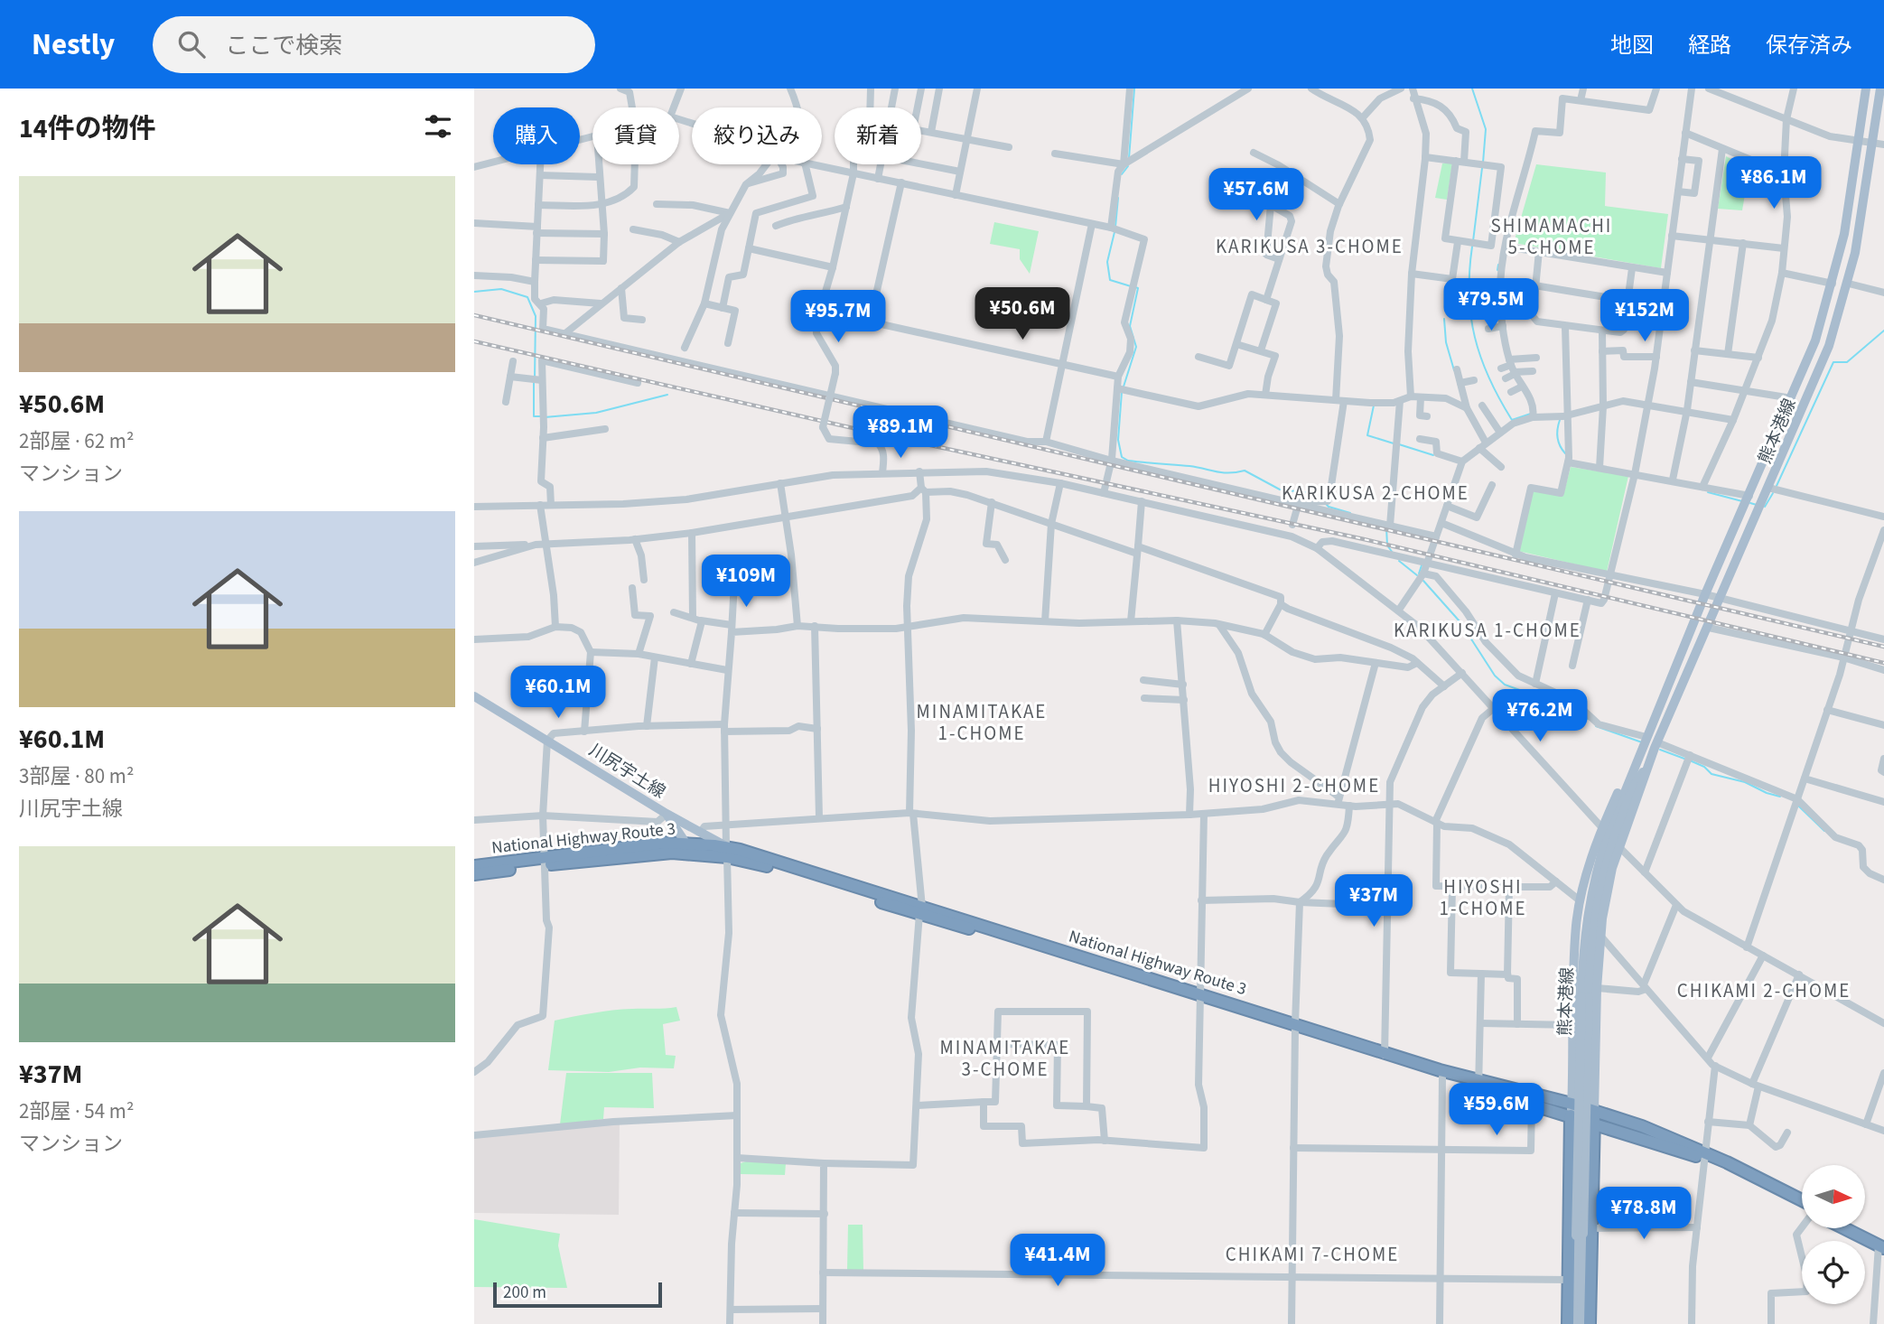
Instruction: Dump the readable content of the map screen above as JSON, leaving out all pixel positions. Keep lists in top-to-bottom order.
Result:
{
  "streets": {
    "highway": ["National Highway Route 3"],
    "main road": ["熊本港線", "川尻宇土線"]
  },
  "crossings": [
    ["熊本港線", "National Highway Route 3"],
    ["川尻宇土線", "National Highway Route 3"]
  ],
  "districts": [
    "SHIMAMACHI 5-CHOME",
    "KARIKUSA 3-CHOME",
    "KARIKUSA 2-CHOME",
    "KARIKUSA 1-CHOME",
    "MINAMITAKAE 1-CHOME",
    "HIYOSHI 2-CHOME",
    "HIYOSHI 1-CHOME",
    "CHIKAMI 2-CHOME",
    "MINAMITAKAE 3-CHOME",
    "CHIKAMI 7-CHOME"
  ],
  "scale_bar": "200 m",
  "north": "right",
  "page": {
    "header": "Nestly",
    "search": "ここで検索",
    "nav": ["地図", "経路", "保存済み"],
    "heading": "14件の物件",
    "chip": [
      "購入",
      "賃貸",
      "絞り込み",
      "新着"
    ],
    "price": [
      "¥86.1M",
      "¥57.6M",
      "¥79.5M",
      "¥50.6M",
      "¥152M",
      "¥95.7M",
      "¥89.1M",
      "¥109M",
      "¥60.1M",
      "¥76.2M",
      "¥37M",
      "¥59.6M",
      "¥78.8M",
      "¥41.4M"
    ],
    "list": [
      {
        "name": "¥50.6M",
        "note": "2部屋 · 62 m² · マンション"
      },
      {
        "name": "¥60.1M",
        "note": "3部屋 · 80 m² · 川尻宇土線"
      },
      {
        "name": "¥37M",
        "note": "2部屋 · 54 m² · マンション"
      }
    ],
    "scale": "200 m"
  }
}
